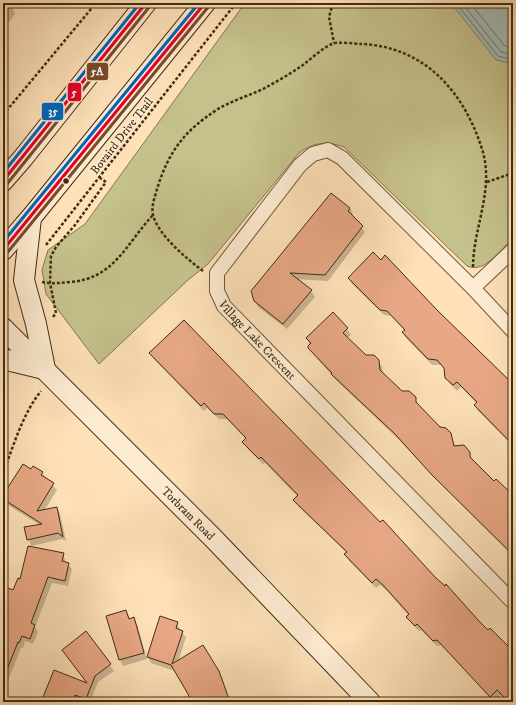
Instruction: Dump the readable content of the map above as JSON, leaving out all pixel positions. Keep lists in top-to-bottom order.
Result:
{
  "streets": {
    "main road": ["Torbram Road"],
    "street": ["Village Lake Crescent"],
    "path": ["Bovaird Drive Trail"]
  },
  "lines": ["transit line 5", "transit line 35", "transit line 5A"]
}
